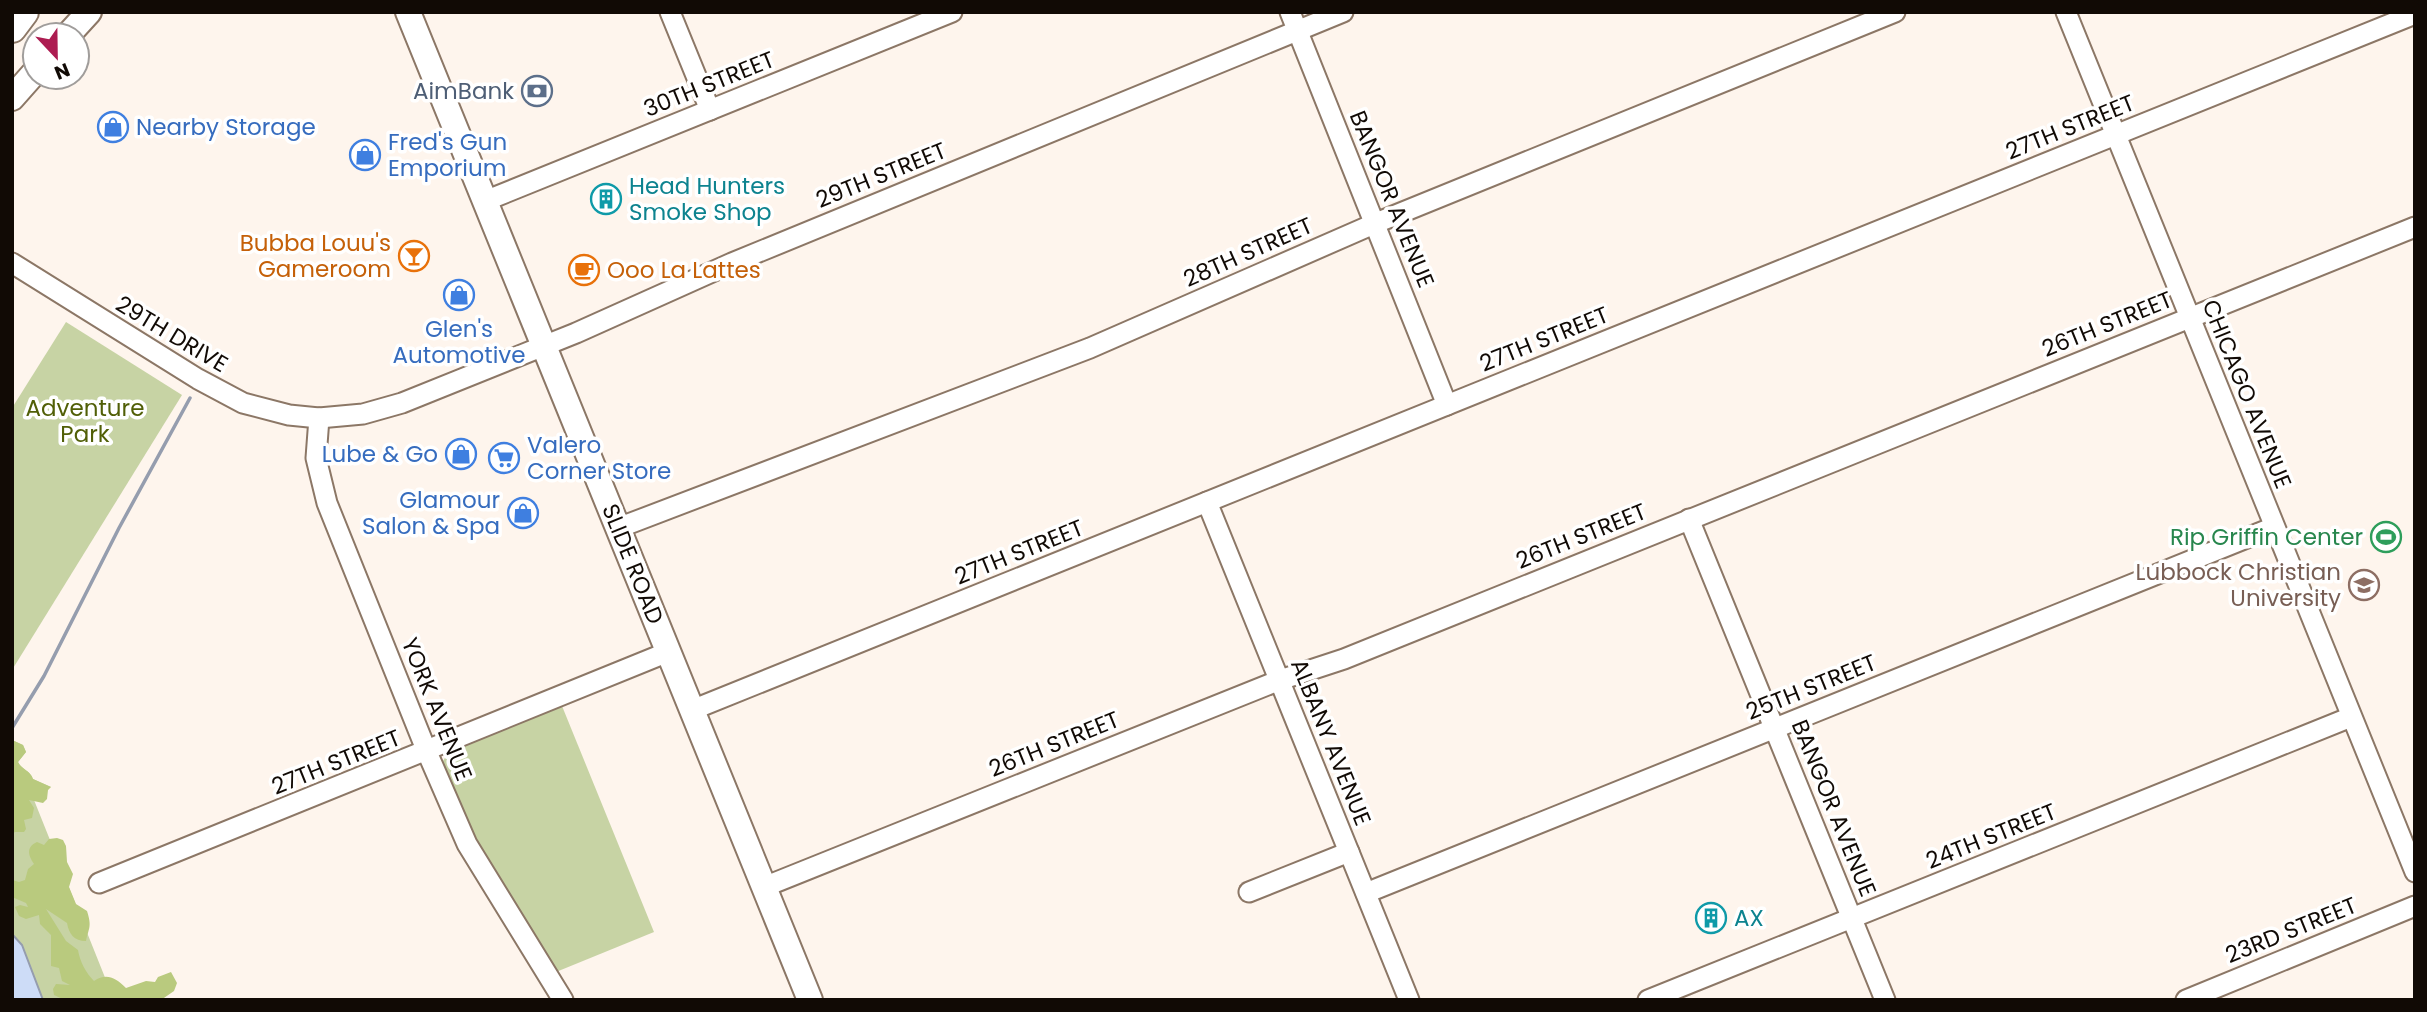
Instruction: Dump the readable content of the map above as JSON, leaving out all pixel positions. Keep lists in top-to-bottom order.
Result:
{
  "streets": {
    "main road": ["SLIDE ROAD"],
    "street": [
      "30TH STREET",
      "27TH STREET",
      "29TH STREET",
      "BANGOR AVENUE",
      "28TH STREET",
      "26TH STREET",
      "29TH DRIVE",
      "CHICAGO AVENUE",
      "25TH STREET",
      "YORK AVENUE",
      "ALBANY AVENUE",
      "24TH STREET",
      "23RD STREET"
    ]
  },
  "crossings": [
    ["30TH STREET", "SLIDE ROAD"],
    ["27TH STREET", "BANGOR AVENUE"],
    ["27TH STREET", "CHICAGO AVENUE"],
    ["27TH STREET", "SLIDE ROAD"],
    ["27TH STREET", "YORK AVENUE"],
    ["27TH STREET", "ALBANY AVENUE"],
    ["29TH STREET", "BANGOR AVENUE"],
    ["29TH STREET", "29TH DRIVE"],
    ["29TH STREET", "SLIDE ROAD"],
    ["29TH STREET", "YORK AVENUE"],
    ["BANGOR AVENUE", "28TH STREET"],
    ["BANGOR AVENUE", "26TH STREET"],
    ["BANGOR AVENUE", "25TH STREET"],
    ["BANGOR AVENUE", "24TH STREET"],
    ["28TH STREET", "SLIDE ROAD"],
    ["26TH STREET", "CHICAGO AVENUE"],
    ["26TH STREET", "SLIDE ROAD"],
    ["26TH STREET", "ALBANY AVENUE"],
    ["29TH DRIVE", "YORK AVENUE"],
    ["CHICAGO AVENUE", "25TH STREET"],
    ["CHICAGO AVENUE", "24TH STREET"],
    ["25TH STREET", "ALBANY AVENUE"]
  ],
  "parks": ["Adventure Park"],
  "places": {
    "bank": ["AimBank"],
    "shop": [
      "Nearby Storage",
      "Fred's Gun Emporium",
      "Glen's Automotive",
      "Lube & Go",
      "Glamour Salon & Spa"
    ],
    "building": ["Head Hunters Smoke Shop", "AX"],
    "bar": ["Bubba Louu's Gameroom"],
    "cafe": ["Ooo La Lattes"],
    "supermarket": ["Valero Corner Store"],
    "sports": ["Rip Griffin Center"],
    "school or university": ["Lubbock Christian University"]
  },
  "north": "bottom"
}
